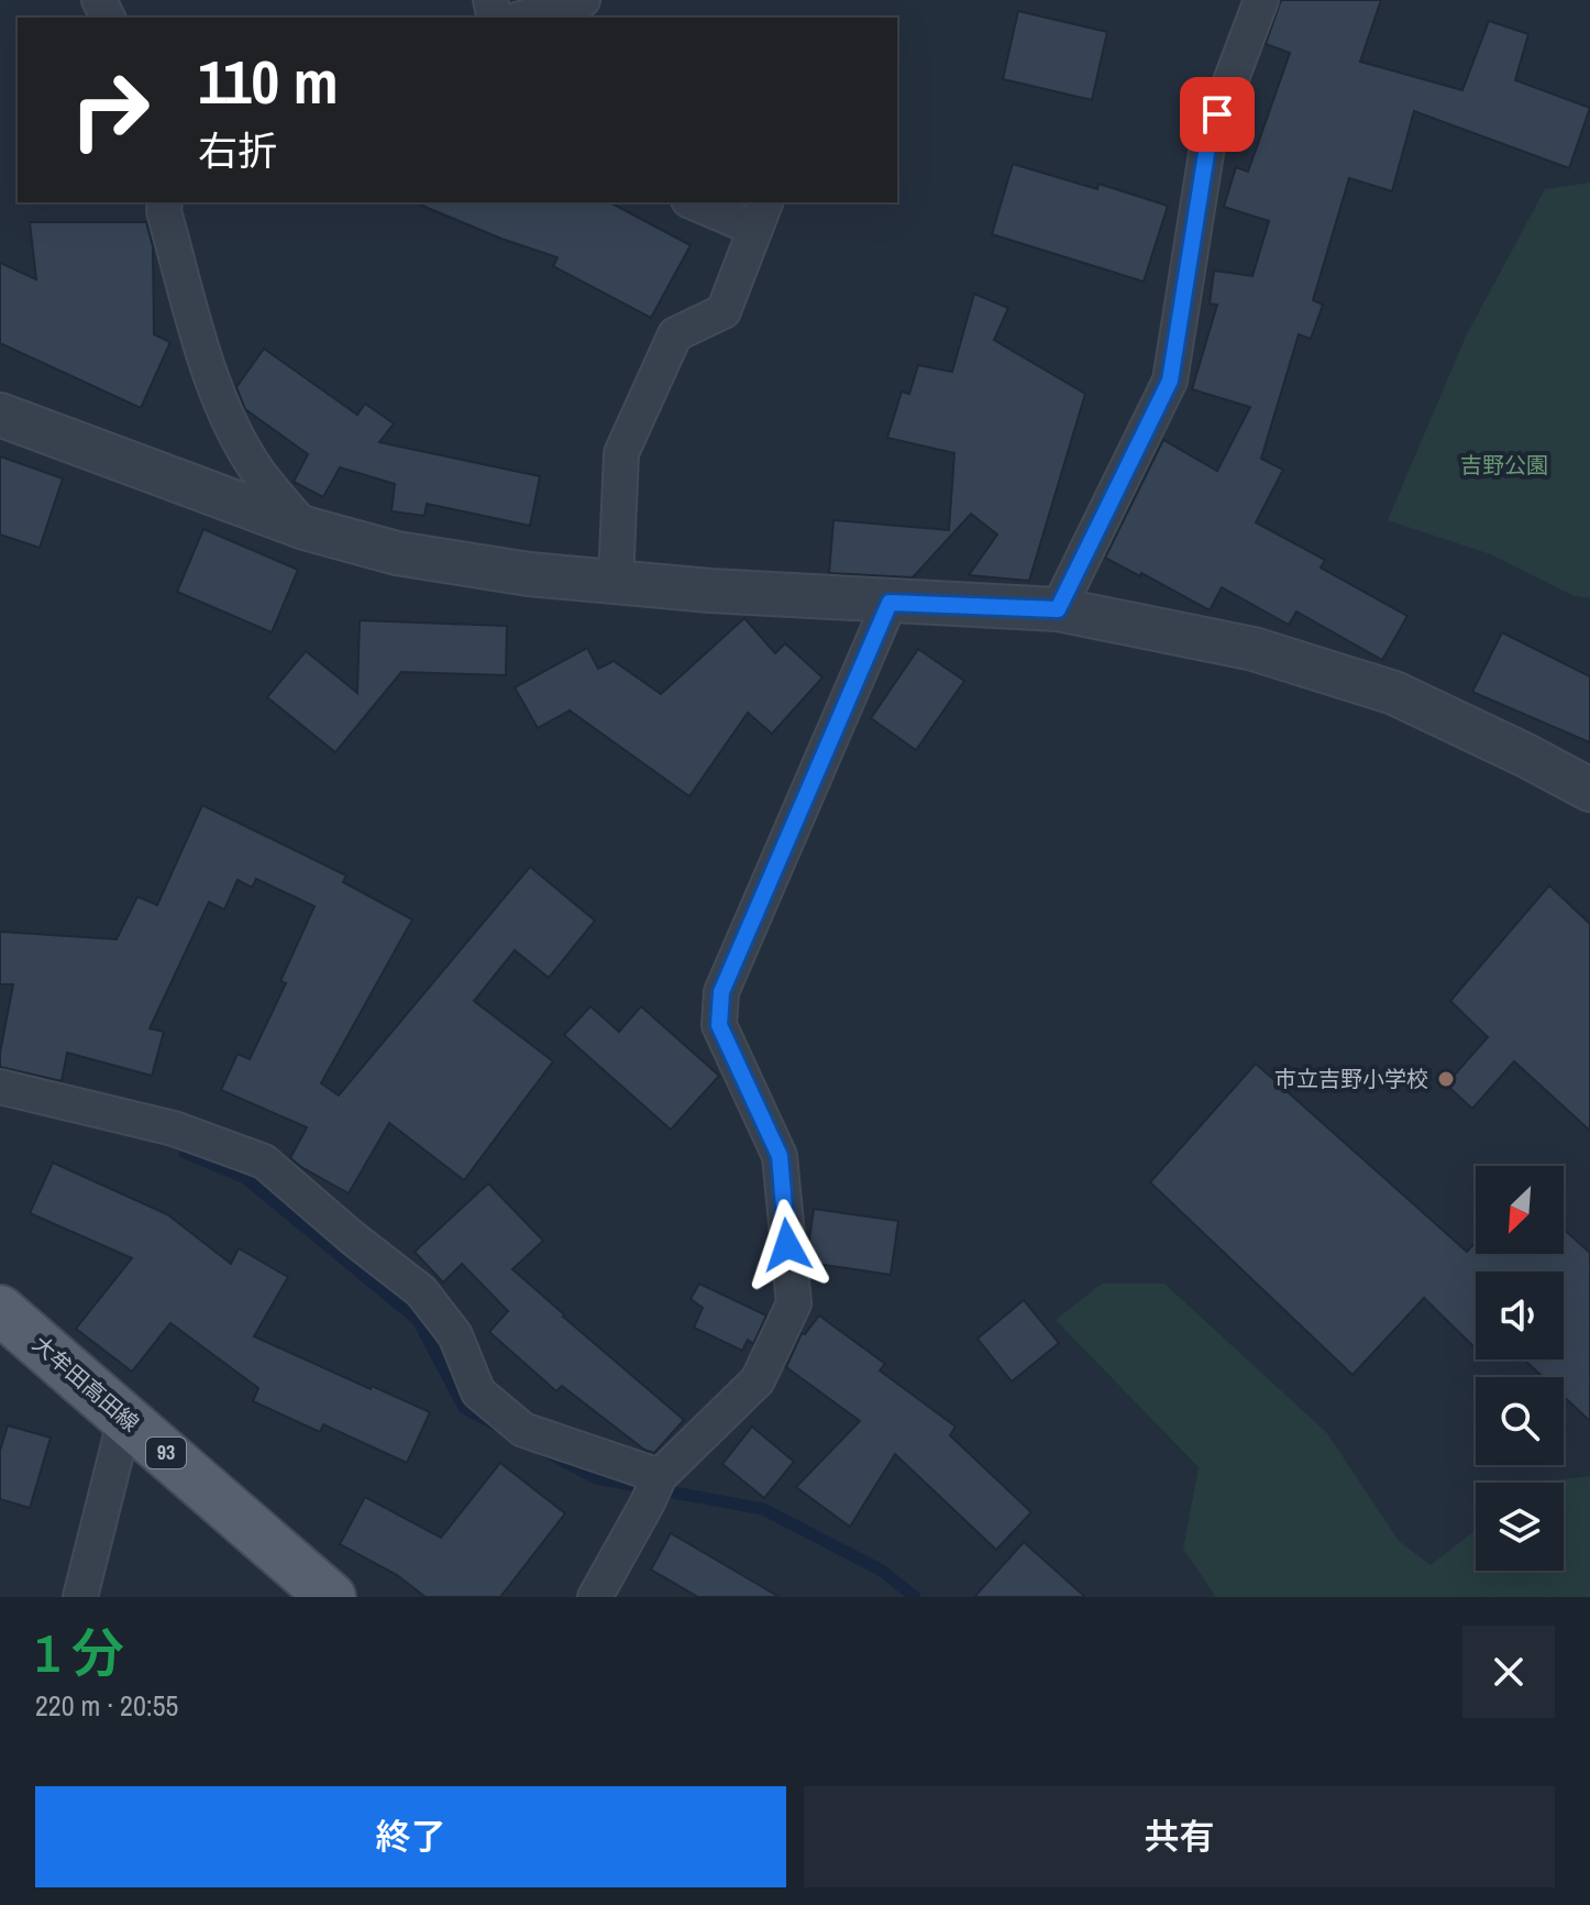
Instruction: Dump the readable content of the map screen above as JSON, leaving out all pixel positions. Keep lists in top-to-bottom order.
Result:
{
  "streets": {
    "main road": ["大牟田高田線", "93"]
  },
  "parks": ["吉野公園"],
  "places": ["市立吉野小学校"],
  "north": "bottom left",
  "page": {
    "turn": ["110 m", "右折"],
    "heading": ["1 分", "220 m · 20:55"],
    "buttons": ["終了", "共有"]
  }
}
